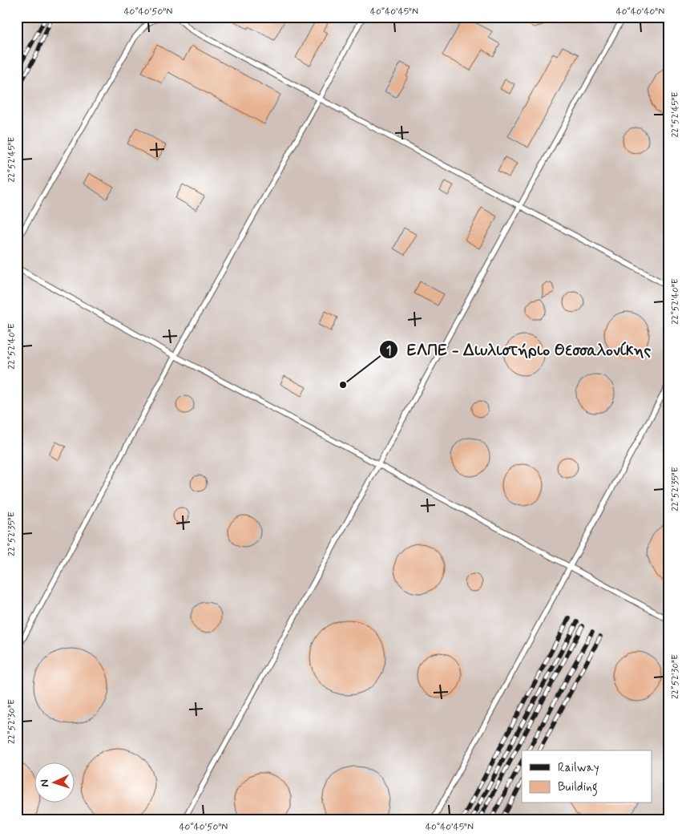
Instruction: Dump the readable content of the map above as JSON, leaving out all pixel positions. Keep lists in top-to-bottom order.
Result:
{
  "places": ["ΕΛΠΕ - Διυλιστήριο Θεσσαλονίκης"],
  "legend": ["Railway", "Building"],
  "north": "left",
  "coordinates": [
    "40°40'50\"N",
    "40°40'45\"N",
    "40°40'40\"N",
    "22°52'45\"E",
    "22°52'40\"E",
    "22°52'35\"E",
    "22°52'30\"E"
  ]
}
